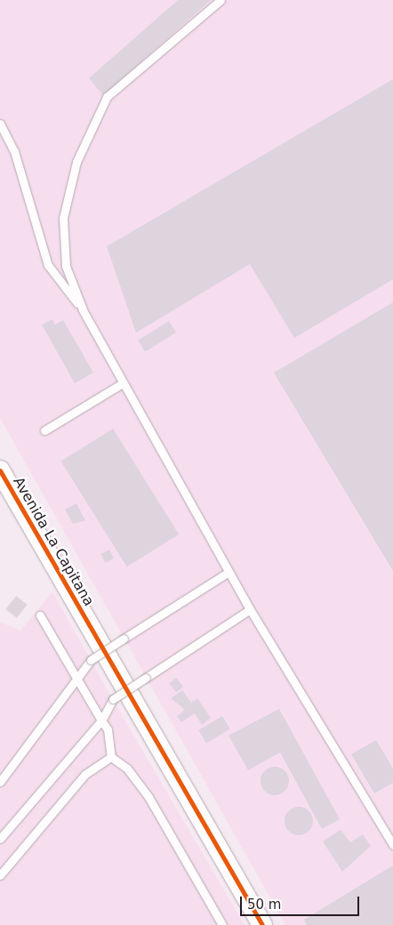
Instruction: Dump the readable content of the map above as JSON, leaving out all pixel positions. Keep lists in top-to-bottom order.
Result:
{
  "streets": {
    "street": ["Avenida La Capitana"]
  },
  "scale_bar": "50 m"
}
